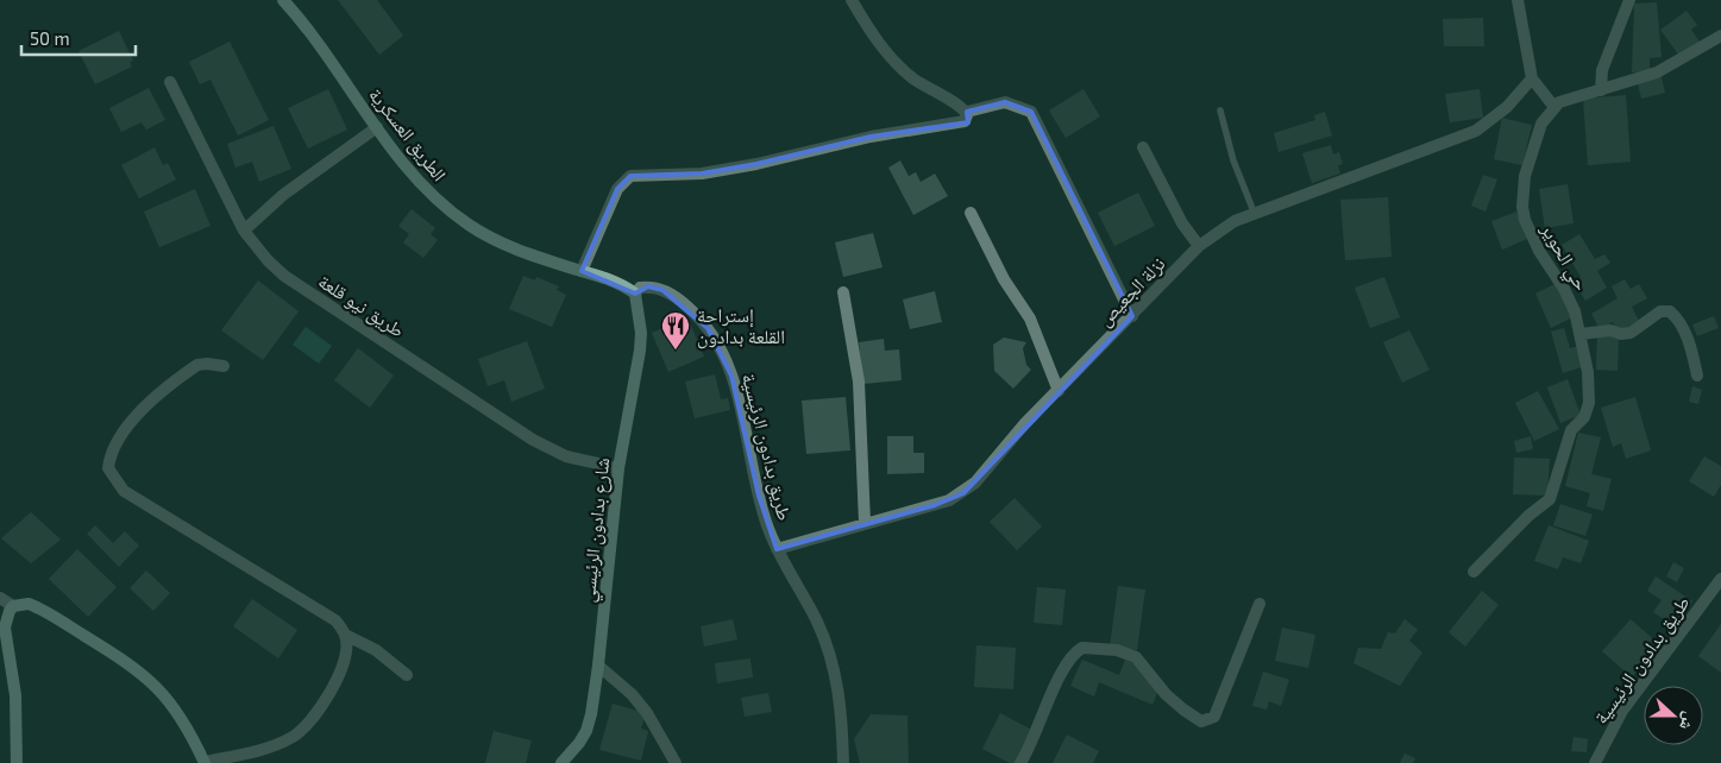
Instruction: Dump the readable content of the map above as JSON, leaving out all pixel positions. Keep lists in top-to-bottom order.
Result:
{
  "streets": {
    "main road": ["الطريق العسكرية", "شارع بدادون الرئيسي"],
    "street": [
      "حي الحوير",
      "نزلة الجعيص",
      "طريق نيو قلعة",
      "طريق بدادون الرئيسية"
    ]
  },
  "crossings": [
    ["الطريق العسكرية", "طريق بدادون الرئيسية"],
    ["الطريق العسكرية", "شارع بدادون الرئيسي"],
    ["نزلة الجعيص", "طريق بدادون الرئيسية"],
    ["طريق نيو قلعة", "شارع بدادون الرئيسي"],
    ["طريق بدادون الرئيسية", "شارع بدادون الرئيسي"]
  ],
  "places": {
    "restaurant": ["إستراحة القلعة بدادون"]
  },
  "scale_bar": "50 m",
  "north": "right"
}
